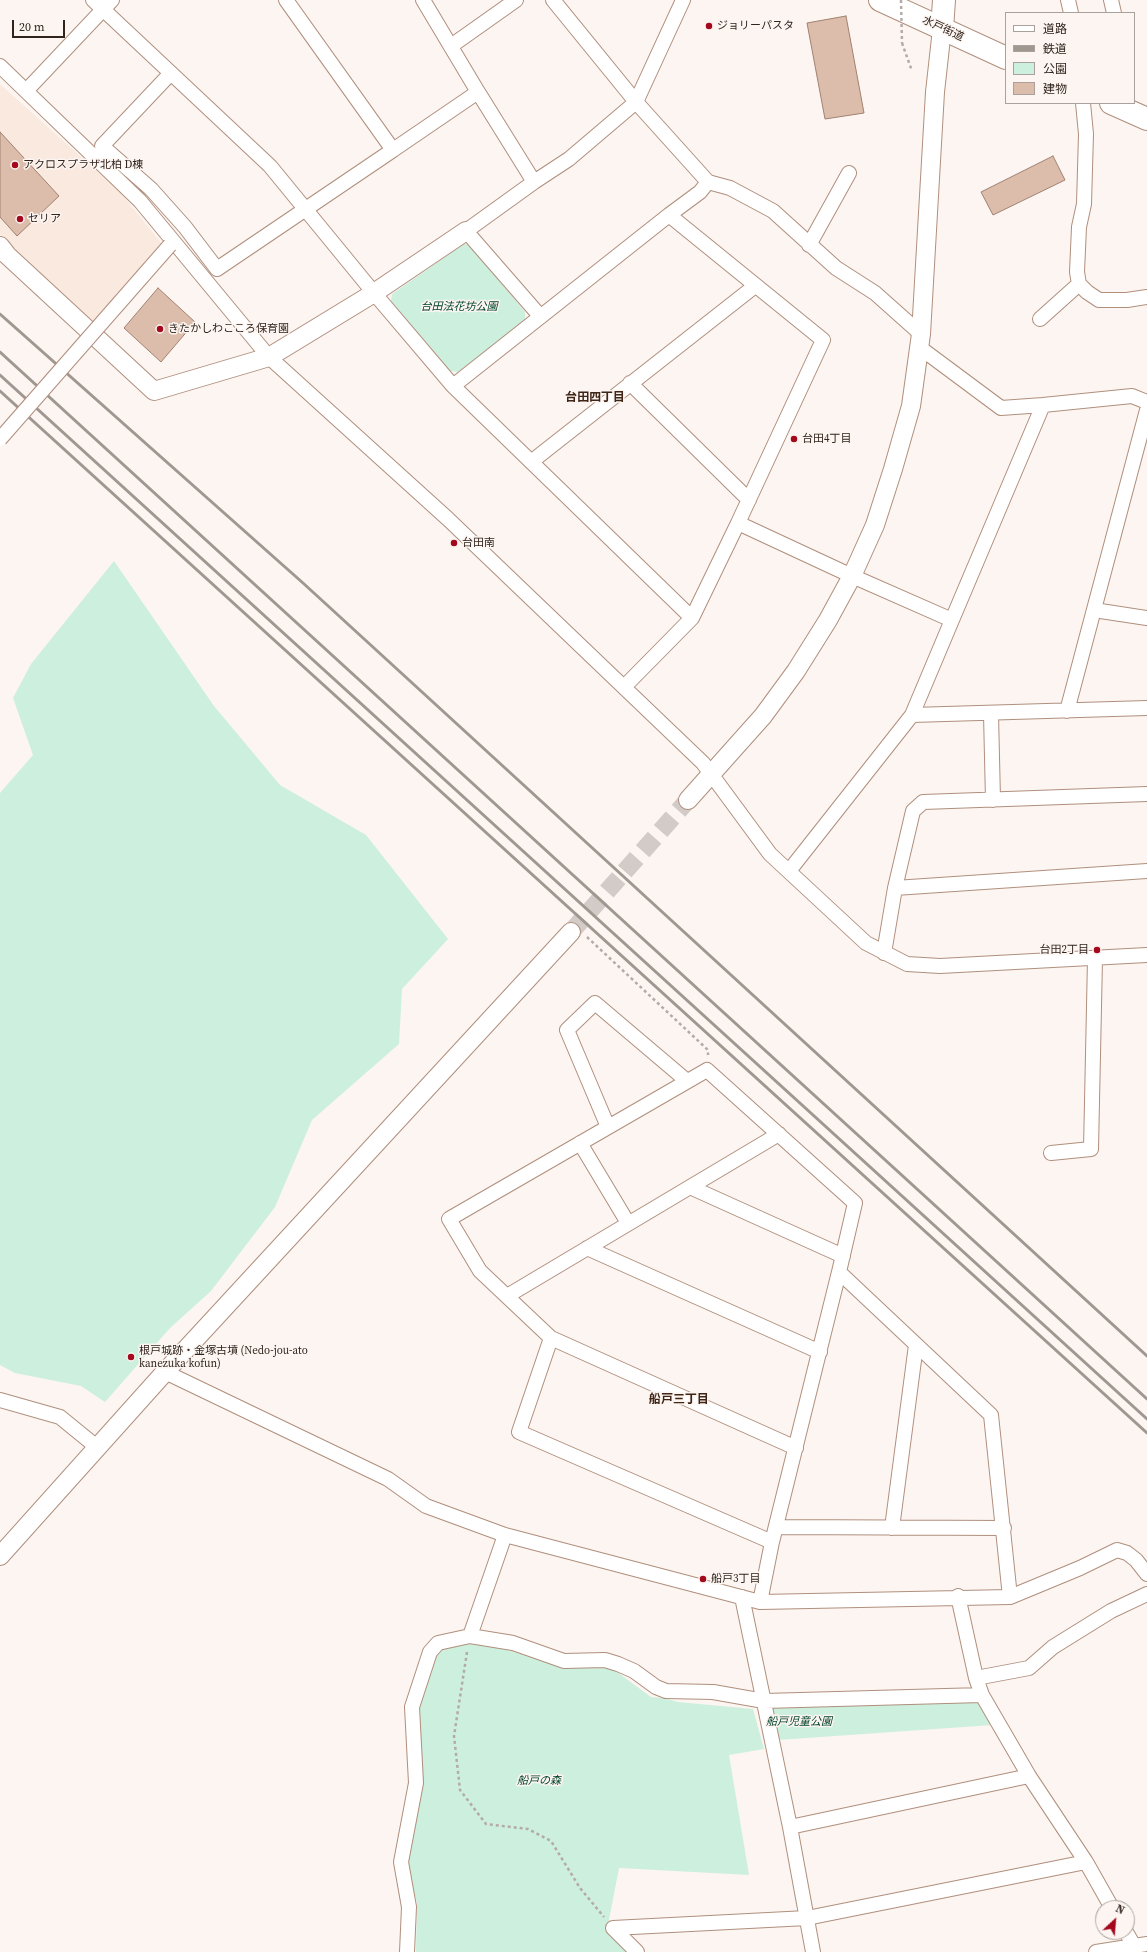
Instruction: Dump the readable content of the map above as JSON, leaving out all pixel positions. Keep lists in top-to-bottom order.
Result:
{
  "streets": {
    "main road": ["水戸街道"]
  },
  "districts": ["台田四丁目", "船戸三丁目"],
  "parks": ["台田法花坊公園", "船戸児童公園", "船戸の森"],
  "places": [
    "ジョリーパスタ",
    "アクロスプラザ北柏 D棟",
    "セリア",
    "きたかしわこころ保育園",
    "台田4丁目",
    "台田南",
    "台田2丁目",
    "根戸城跡・金塚古墳 (Nedo-jou-ato kanezuka kofun)",
    "船戸3丁目"
  ],
  "legend": [
    "道路",
    "鉄道",
    "公園",
    "建物"
  ],
  "scale_bar": "20 m",
  "north": "top right"
}
